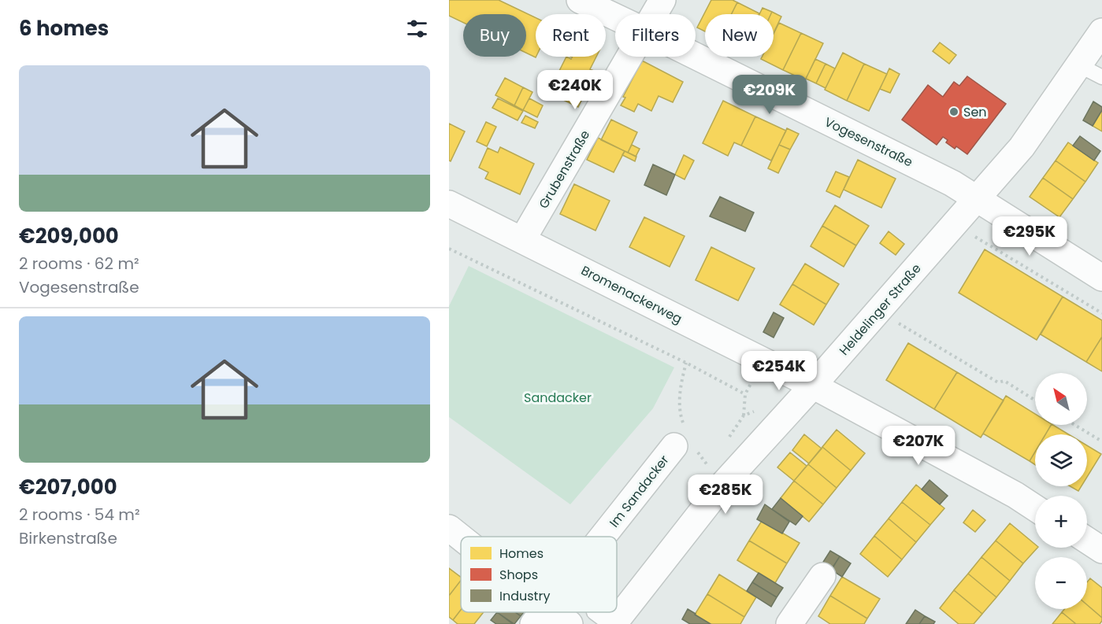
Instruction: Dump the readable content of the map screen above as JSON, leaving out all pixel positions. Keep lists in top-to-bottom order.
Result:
{
  "streets": {
    "street": [
      "Vogesenstraße",
      "Grubenstraße",
      "Bromenackerweg",
      "Heldelinger Straße",
      "Im Sandacker"
    ]
  },
  "crossings": [
    ["Vogesenstraße", "Heldelinger Straße"],
    ["Grubenstraße", "Bromenackerweg"],
    ["Bromenackerweg", "Heldelinger Straße"]
  ],
  "parks": ["Sandacker"],
  "places": ["Sen"],
  "legend": ["Homes", "Shops", "Industry"],
  "north": "top left",
  "page": {
    "heading": "6 homes",
    "chip": [
      "Buy",
      "Rent",
      "Filters",
      "New"
    ],
    "list": [
      {
        "name": "€209,000",
        "note": "2 rooms · 62 m² · Vogesenstraße"
      },
      {
        "name": "€207,000",
        "note": "2 rooms · 54 m² · Birkenstraße"
      }
    ],
    "price": [
      "€240K",
      "€209K",
      "€295K",
      "€254K",
      "€207K",
      "€285K"
    ],
    "map_buttons": ["+", "−"]
  }
}
